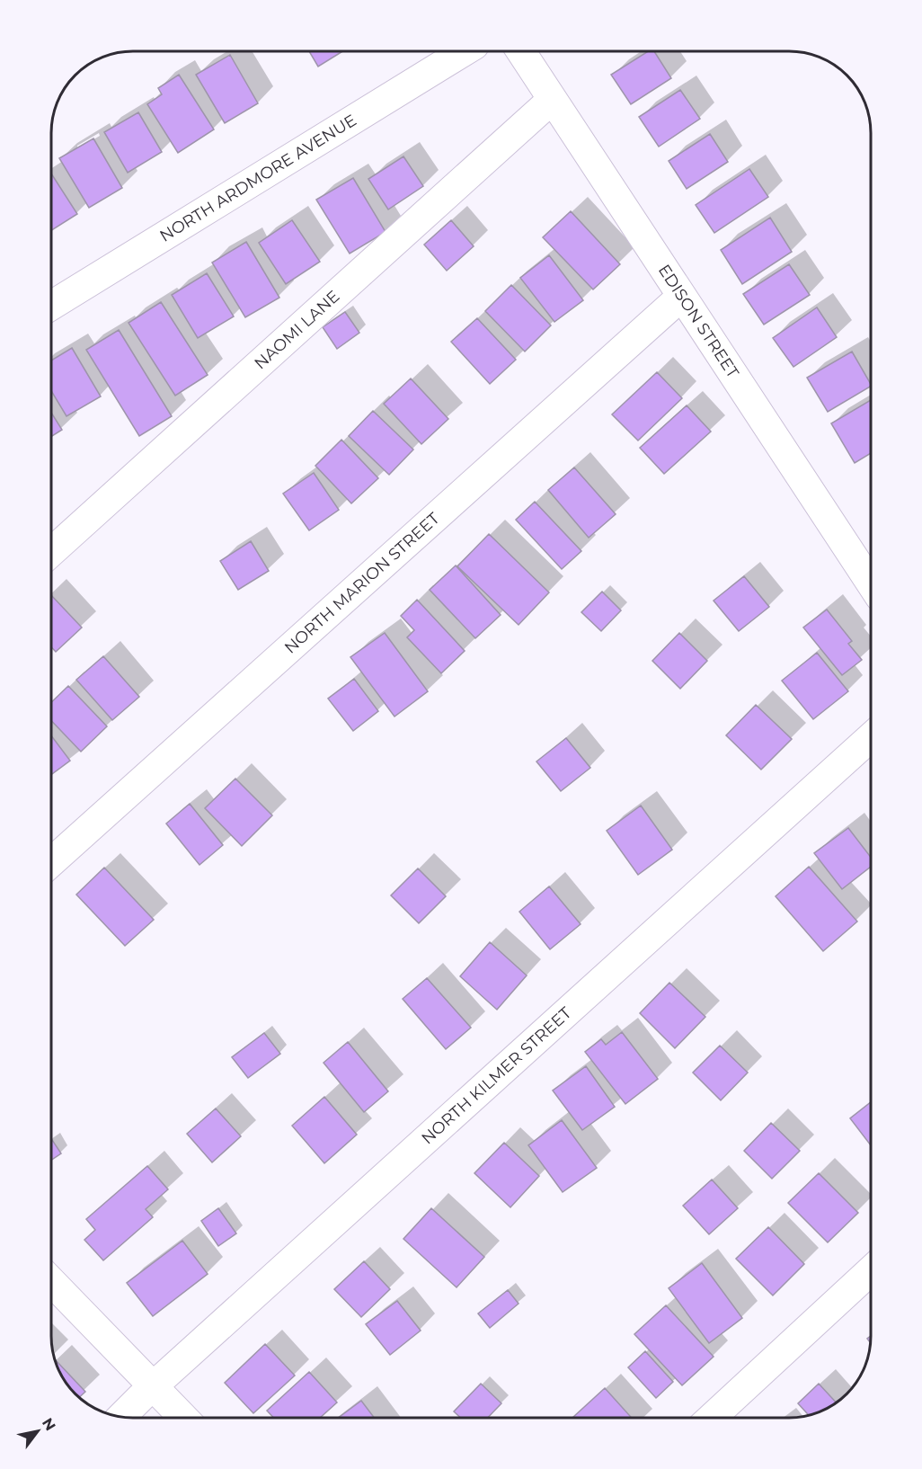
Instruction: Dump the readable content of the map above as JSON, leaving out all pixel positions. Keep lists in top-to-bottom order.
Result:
{
  "streets": {
    "street": [
      "NORTH ARDMORE AVENUE",
      "EDISON STREET",
      "NAOMI LANE",
      "NORTH MARION STREET",
      "NORTH KILMER STREET"
    ]
  },
  "crossings": [
    ["EDISON STREET", "NAOMI LANE"],
    ["EDISON STREET", "NORTH MARION STREET"]
  ],
  "north": "top right"
}
